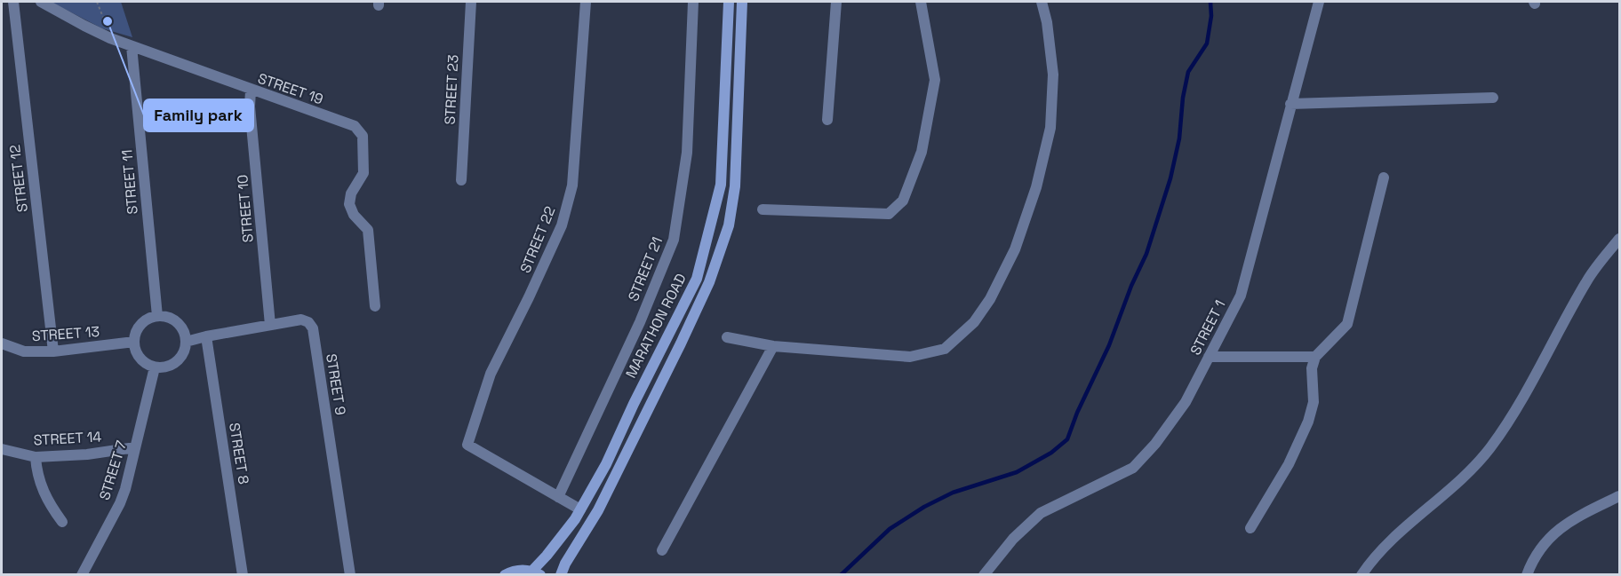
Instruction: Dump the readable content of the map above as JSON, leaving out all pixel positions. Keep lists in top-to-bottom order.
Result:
{
  "streets": {
    "main road": ["MARATHON ROAD"],
    "street": [
      "STREET 19",
      "STREET 23",
      "STREET 12",
      "STREET 11",
      "STREET 10",
      "STREET 22",
      "STREET 21",
      "STREET 1",
      "STREET 13",
      "STREET 9",
      "STREET 14",
      "STREET 8",
      "STREET 7"
    ]
  },
  "crossings": [
    ["STREET 19", "STREET 11"],
    ["STREET 19", "STREET 10"],
    ["STREET 12", "STREET 13"],
    ["STREET 11", "STREET 13"],
    ["STREET 11", "STREET 9"],
    ["STREET 11", "STREET 7"],
    ["STREET 10", "STREET 9"],
    ["STREET 22", "STREET 21"],
    ["STREET 13", "STREET 9"],
    ["STREET 13", "STREET 7"],
    ["STREET 9", "STREET 8"],
    ["STREET 9", "STREET 7"],
    ["STREET 14", "STREET 7"]
  ],
  "places": ["Family park"]
}
